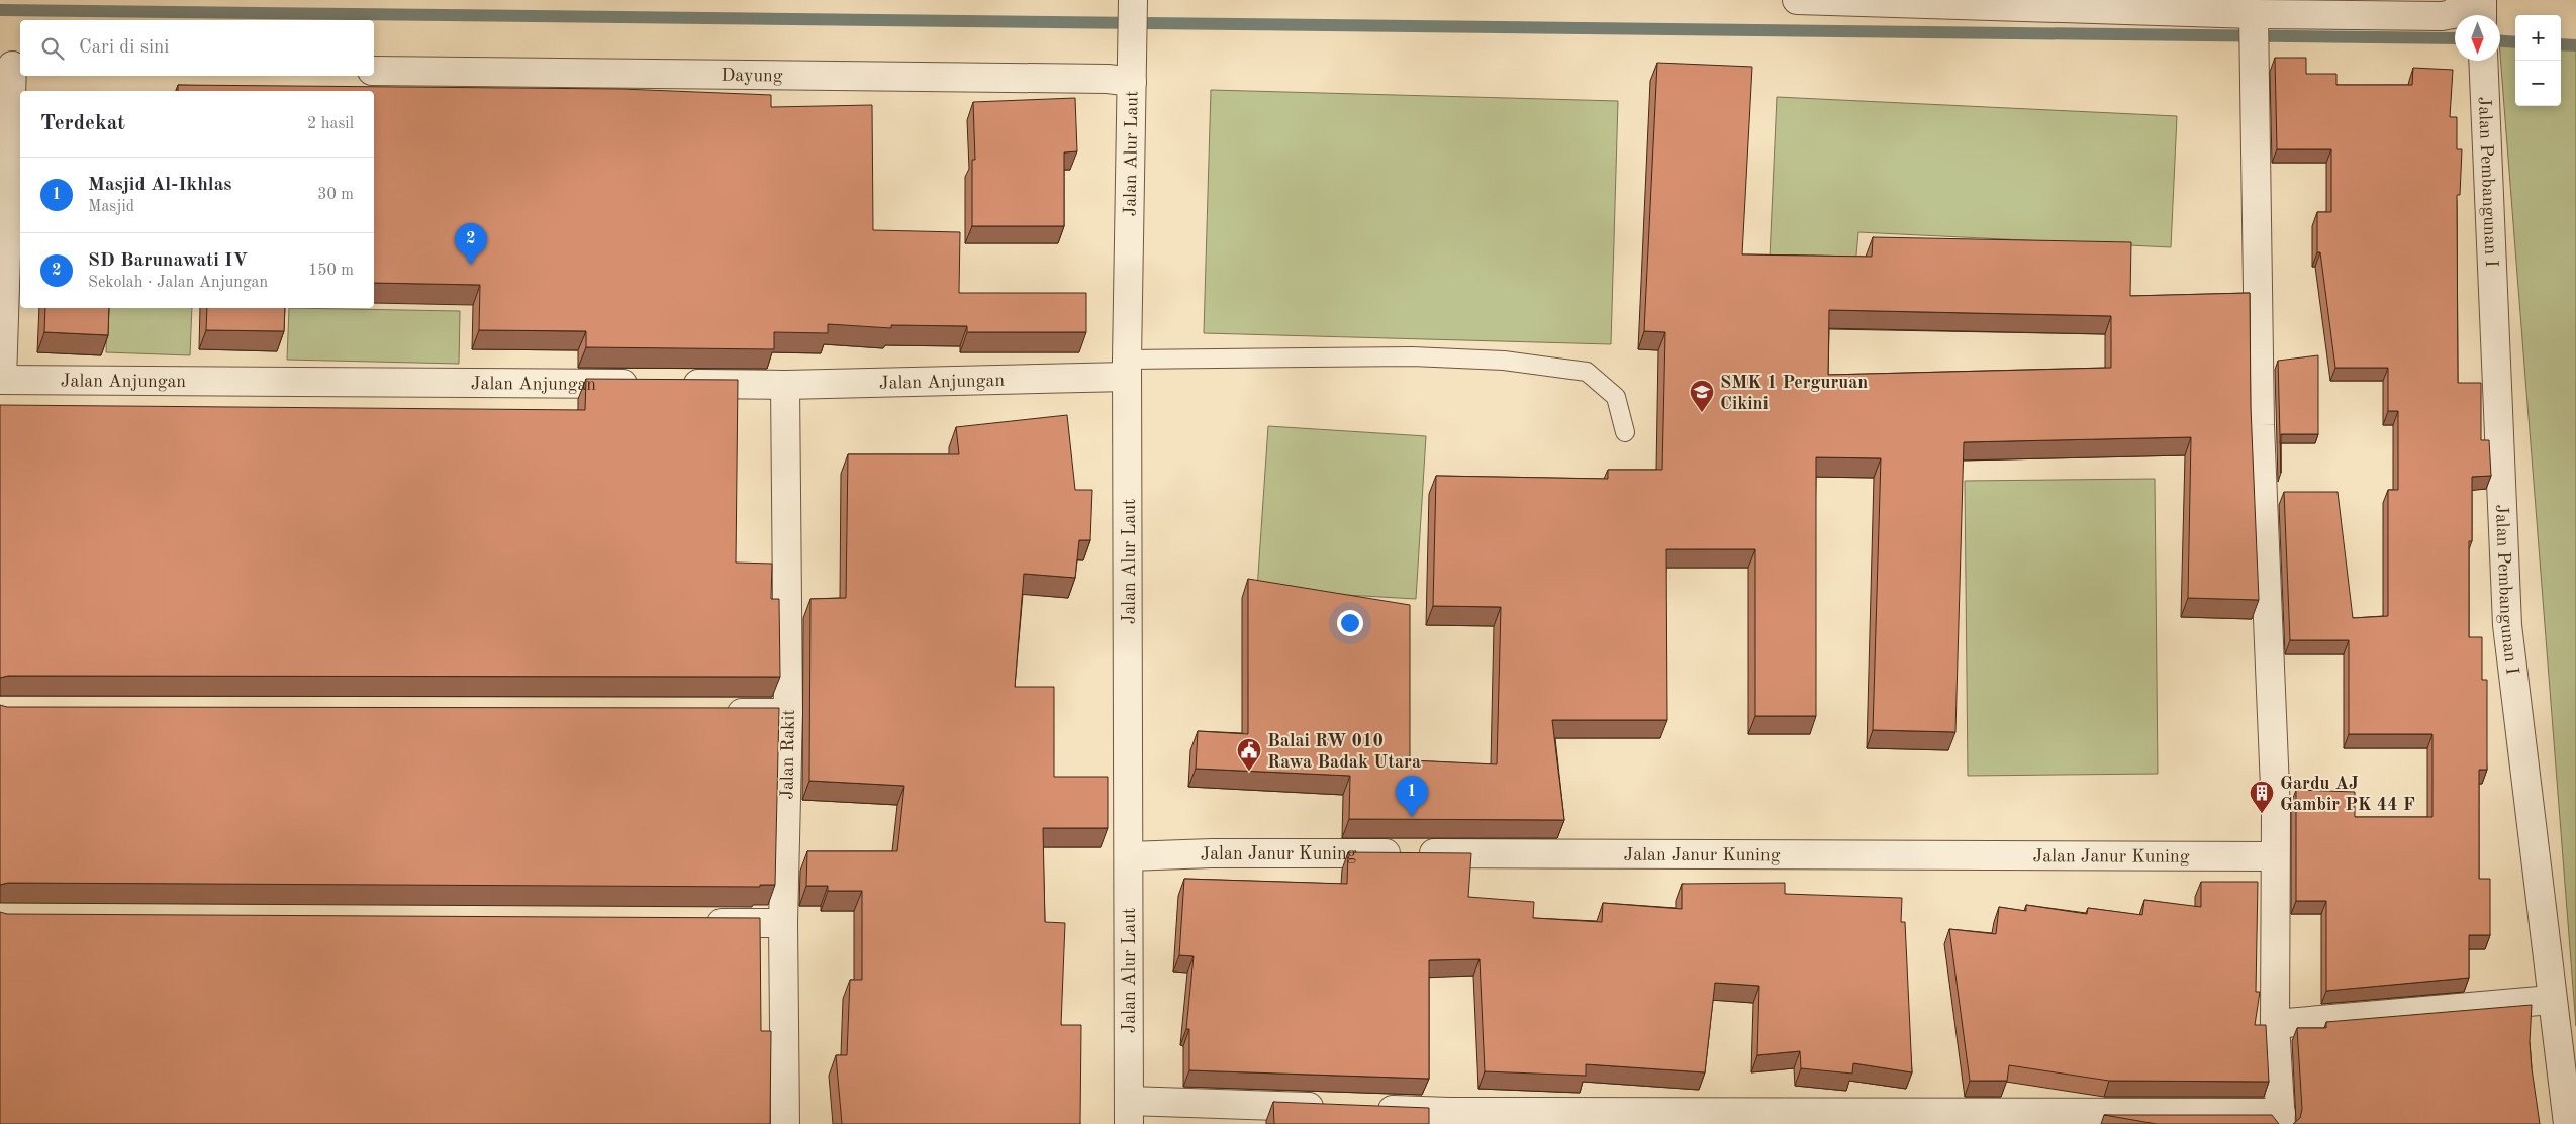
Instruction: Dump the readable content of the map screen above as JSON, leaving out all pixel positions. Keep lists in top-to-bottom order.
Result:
{
  "streets": {
    "street": [
      "Dayung",
      "Jalan Alur Laut",
      "Jalan Pembangunan I",
      "Jalan Anjungan",
      "Jalan Rakit",
      "Jalan Janur Kuning"
    ]
  },
  "crossings": [
    ["Dayung", "Jalan Alur Laut"],
    ["Jalan Alur Laut", "Jalan Anjungan"],
    ["Jalan Alur Laut", "Jalan Janur Kuning"],
    ["Jalan Anjungan", "Jalan Rakit"]
  ],
  "places": {
    "school or university": ["SMK 1 Perguruan Cikini"],
    "public building": ["Balai RW 010 Rawa Badak Utara"],
    "building": ["Gardu AJ Gambir PK 44 F"]
  },
  "north": "bottom",
  "page": {
    "map_buttons": ["+", "−"],
    "search": "Cari di sini",
    "heading": ["Terdekat", "2 hasil"],
    "list": [
      {
        "mark": "1",
        "name": "Masjid Al-Ikhlas",
        "note": "Masjid",
        "value": "30 m"
      },
      {
        "mark": "2",
        "name": "SD Barunawati IV",
        "note": "Sekolah · Jalan Anjungan",
        "value": "150 m"
      }
    ],
    "pins": ["2", "1"]
  }
}
